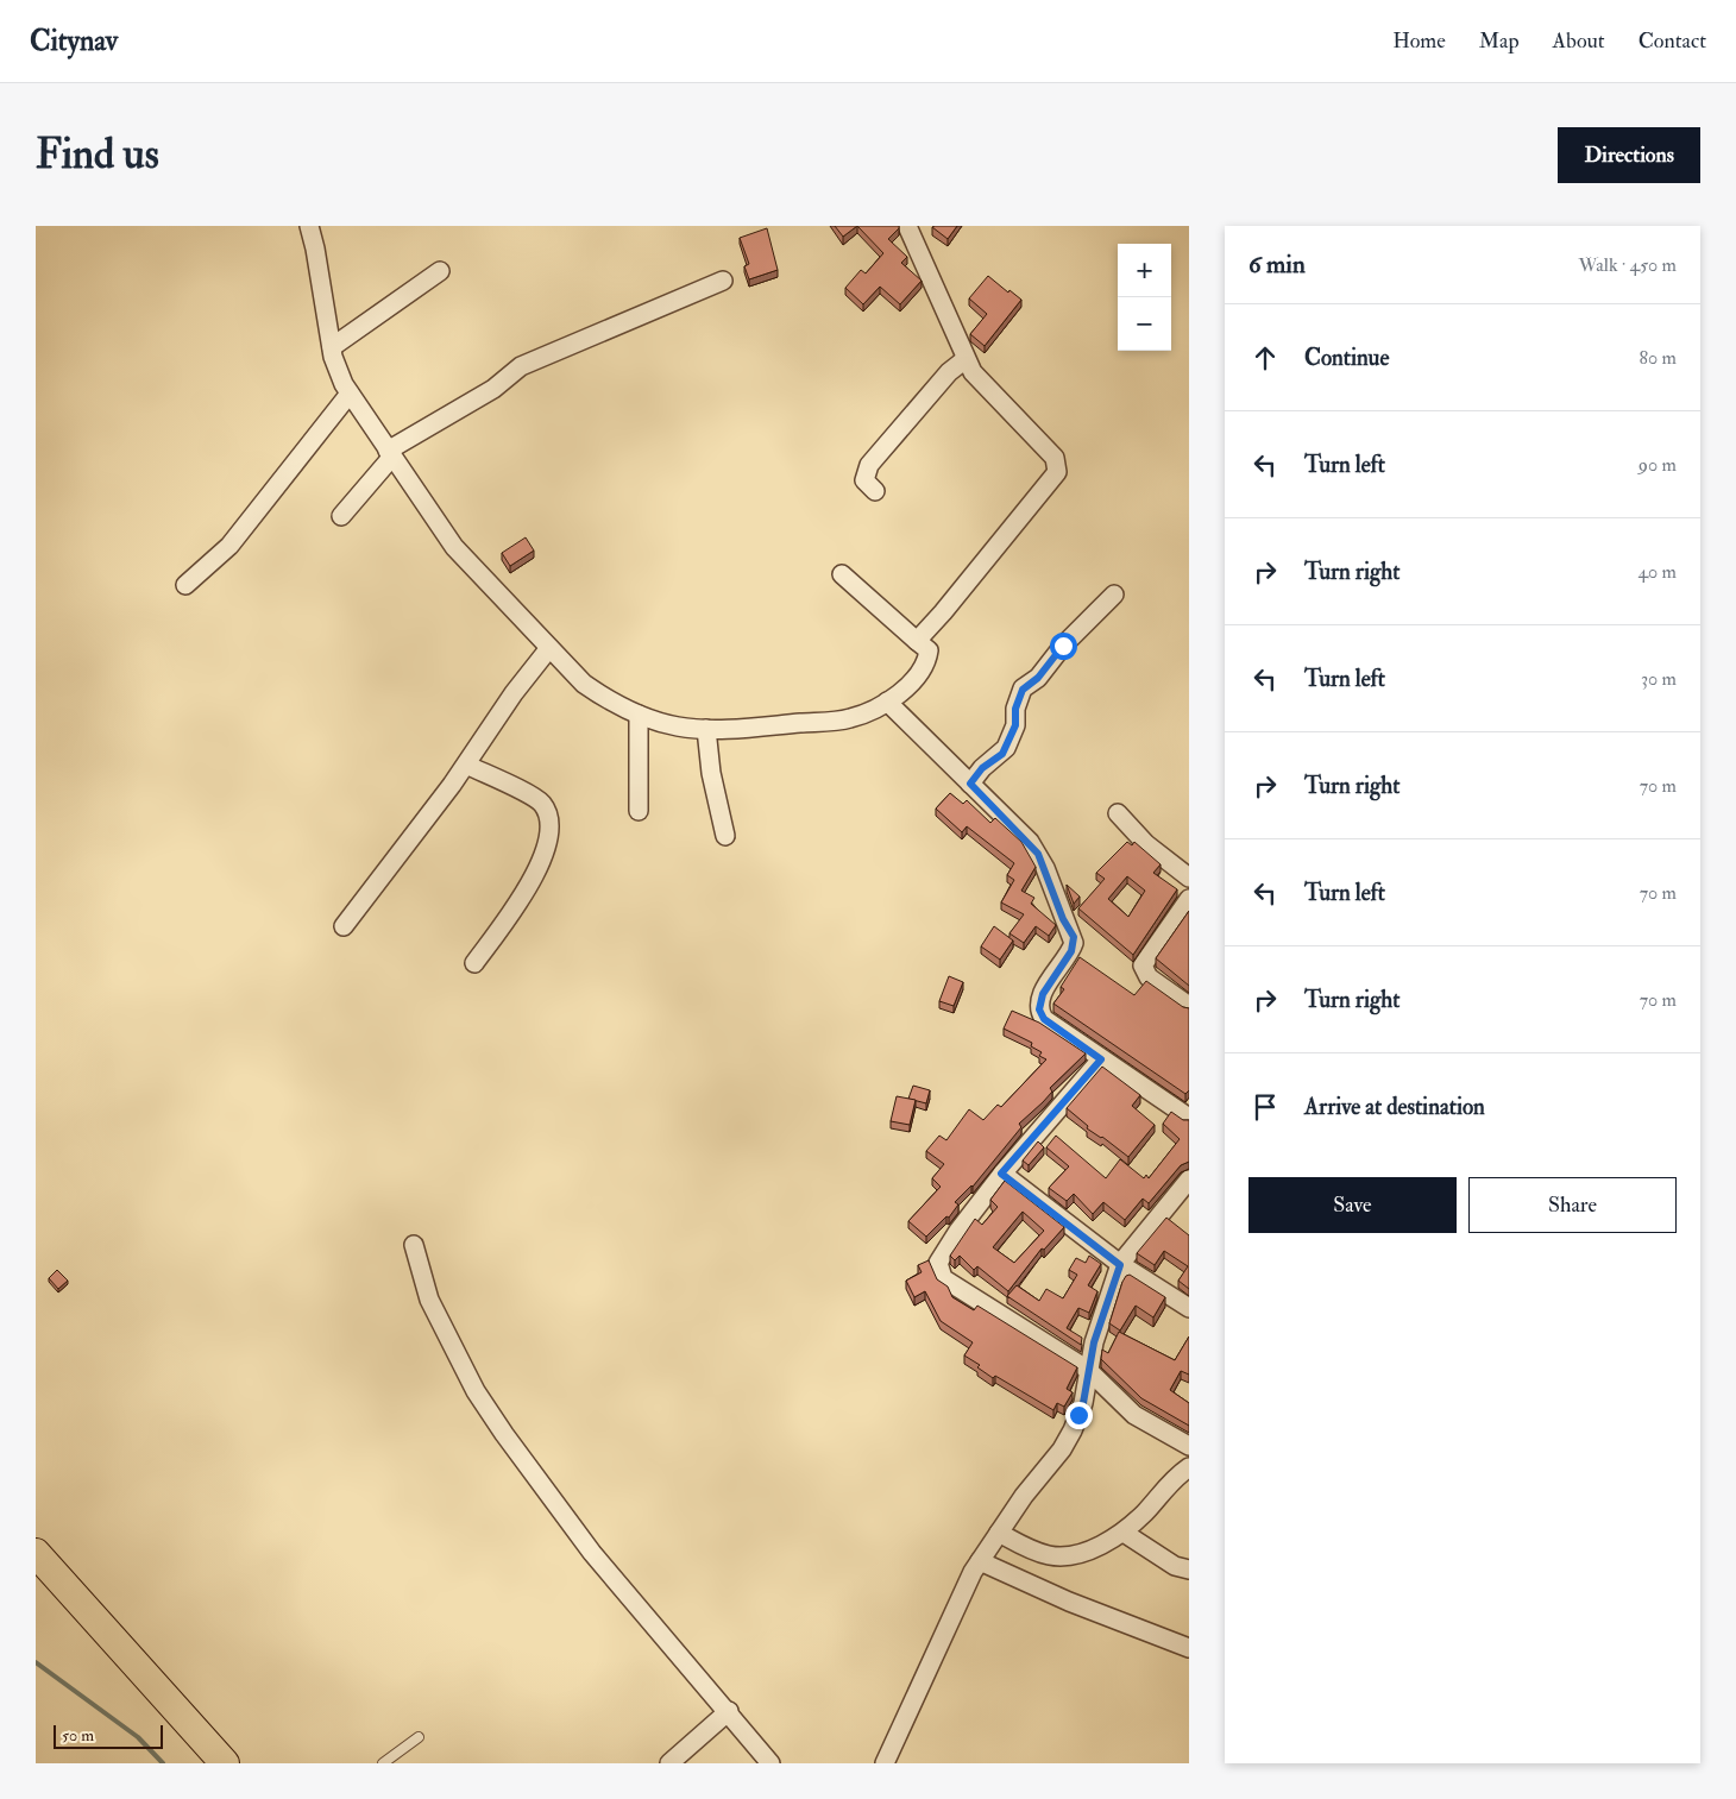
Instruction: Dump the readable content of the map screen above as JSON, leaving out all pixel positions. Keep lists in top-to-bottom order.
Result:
{
  "scale_bar": "50 m",
  "page": {
    "header": "Citynav",
    "nav": [
      "Home",
      "Map",
      "About",
      "Contact"
    ],
    "buttons": [
      "Directions",
      ["Save", "Share"]
    ],
    "title": "Find us",
    "heading": ["6 min", "Walk · 450 m"],
    "map_buttons": ["+", "−"],
    "list": [
      ["Continue", "80 m"],
      ["Turn left", "90 m"],
      ["Turn right", "40 m"],
      ["Turn left", "30 m"],
      ["Turn right", "70 m"],
      ["Turn left", "70 m"],
      ["Turn right", "70 m"],
      "Arrive at destination"
    ],
    "scale": "50 m"
  }
}
